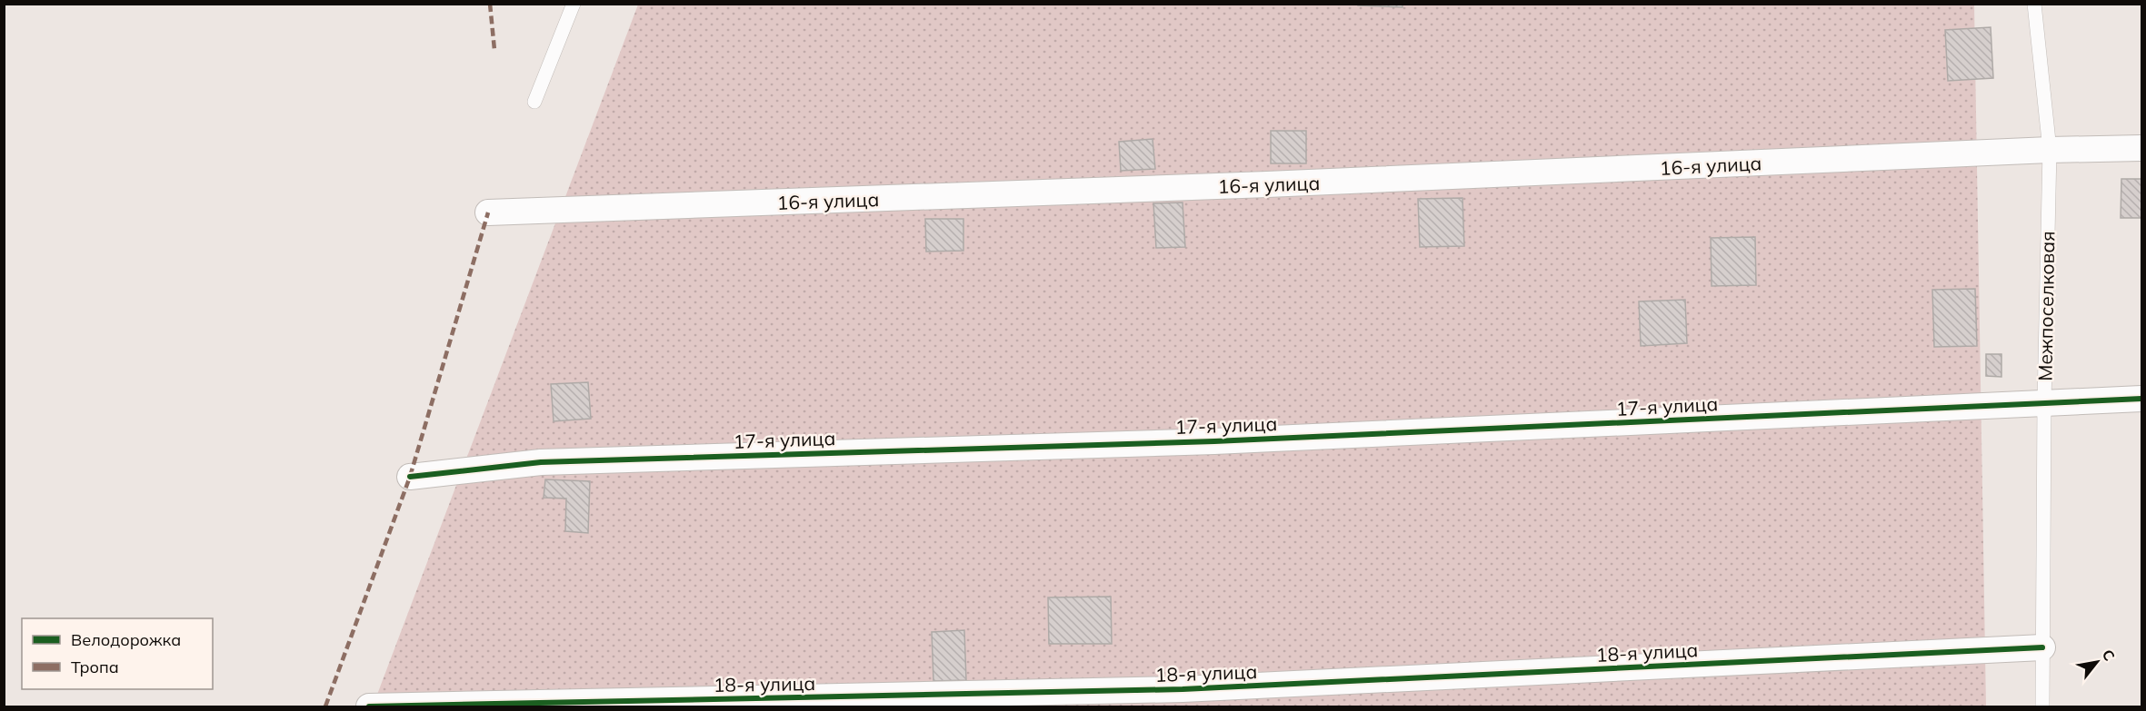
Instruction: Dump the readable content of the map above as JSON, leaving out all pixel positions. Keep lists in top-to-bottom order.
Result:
{
  "streets": {
    "street": ["16-я улица", "17-я улица", "18-я улица"],
    "lane": ["Межпоселковая"]
  },
  "crossings": [
    ["16-я улица", "Межпоселковая"],
    ["Межпоселковая", "17-я улица"],
    ["Межпоселковая", "18-я улица"]
  ],
  "legend": ["Велодорожка", "Тропа"],
  "north": "top right"
}
